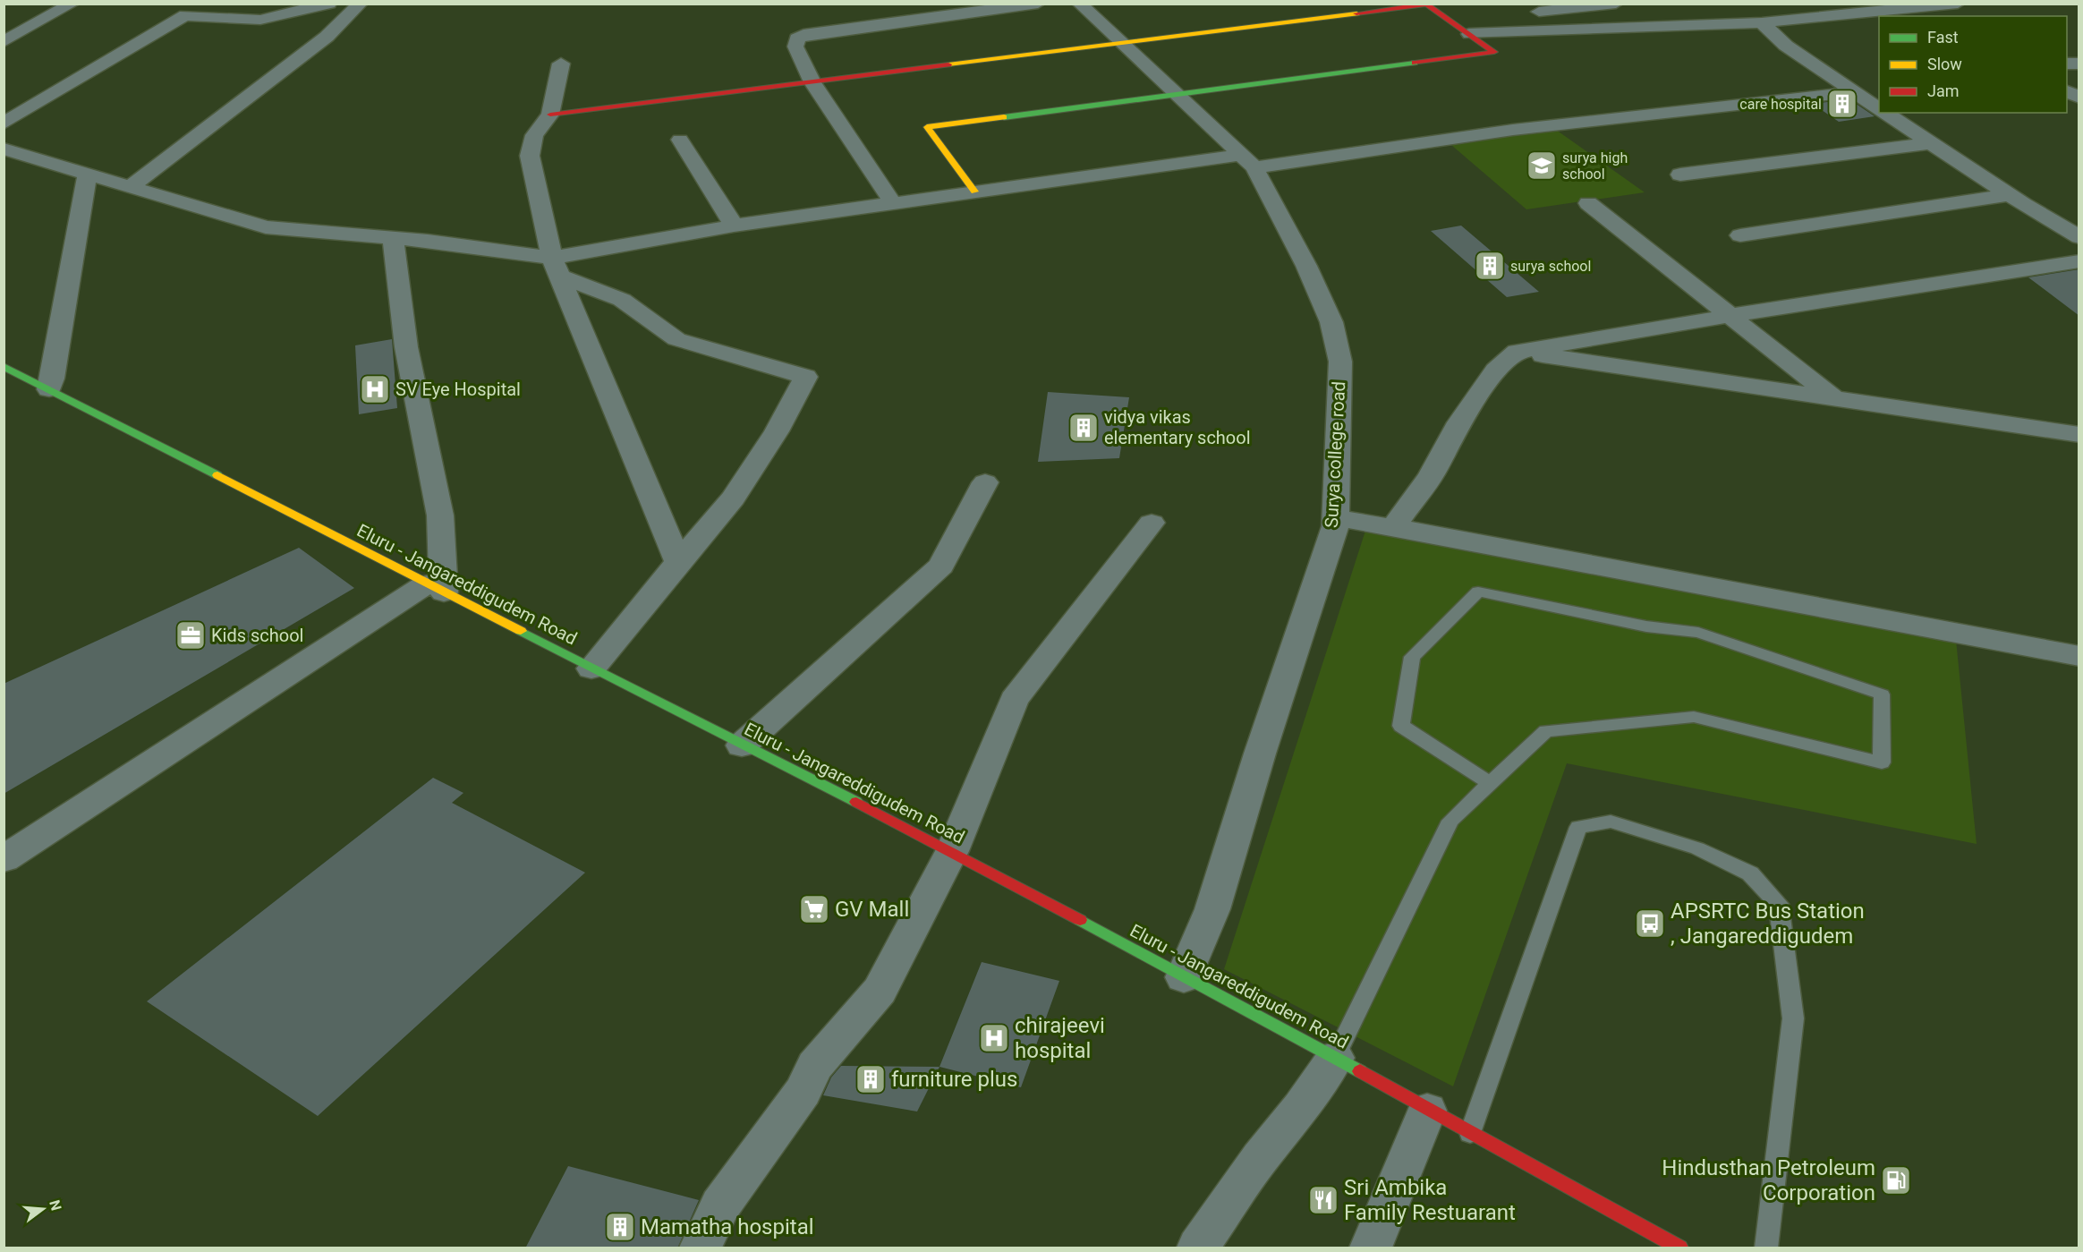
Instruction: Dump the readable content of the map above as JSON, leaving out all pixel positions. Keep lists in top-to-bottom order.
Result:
{
  "streets": {
    "street": ["Surya college road", "Eluru - Jangareddigudem Road"]
  },
  "crossings": [
    ["Surya college road", "Eluru - Jangareddigudem Road"]
  ],
  "places": {
    "building": [
      "care hospital",
      "surya school",
      "vidya vikas elementary school",
      "furniture plus",
      "Mamatha hospital"
    ],
    "school or university": ["surya high school"],
    "hospital": ["SV Eye Hospital", "chirajeevi hospital"],
    "office": ["Kids school"],
    "supermarket": ["GV Mall"],
    "bus stop": ["APSRTC Bus Station , Jangareddigudem"],
    "fuel station": ["Hindusthan Petroleum Corporation"],
    "restaurant": ["Sri Ambika Family Restuarant"]
  },
  "legend": ["Fast", "Slow", "Jam"],
  "north": "right"
}
